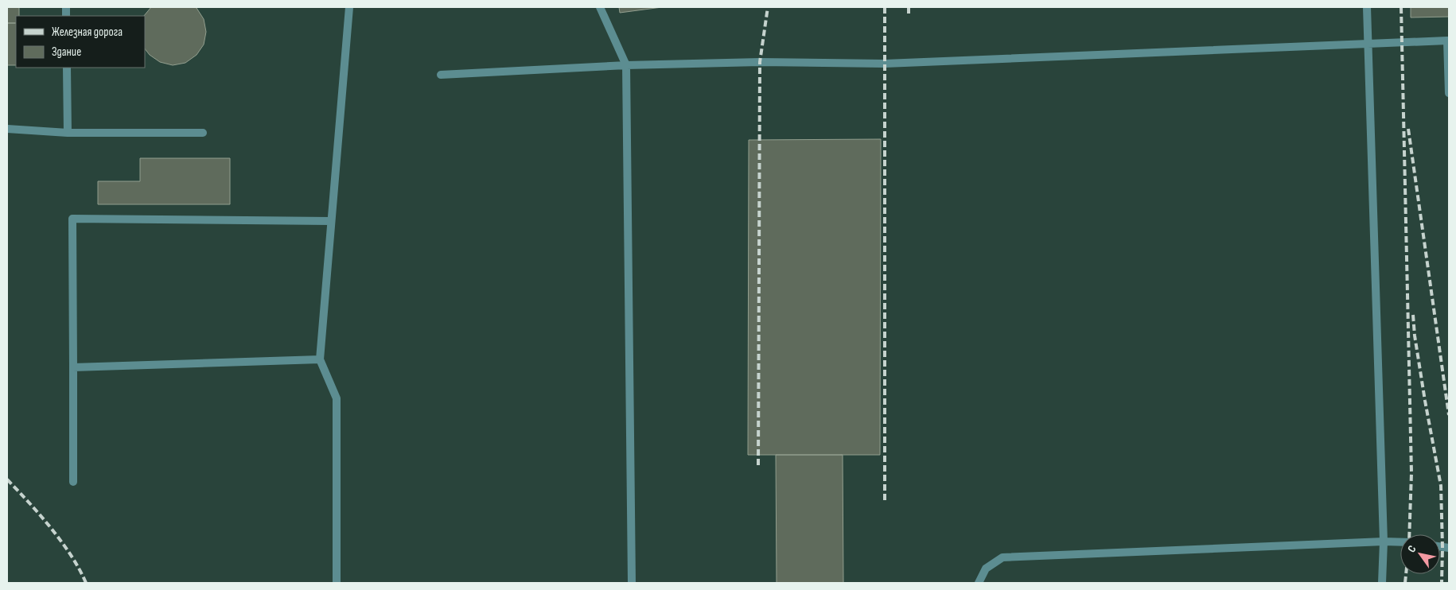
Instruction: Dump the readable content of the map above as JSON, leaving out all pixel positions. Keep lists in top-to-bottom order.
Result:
{
  "legend": ["Железная дорога", "Здание"],
  "north": "top left"
}
